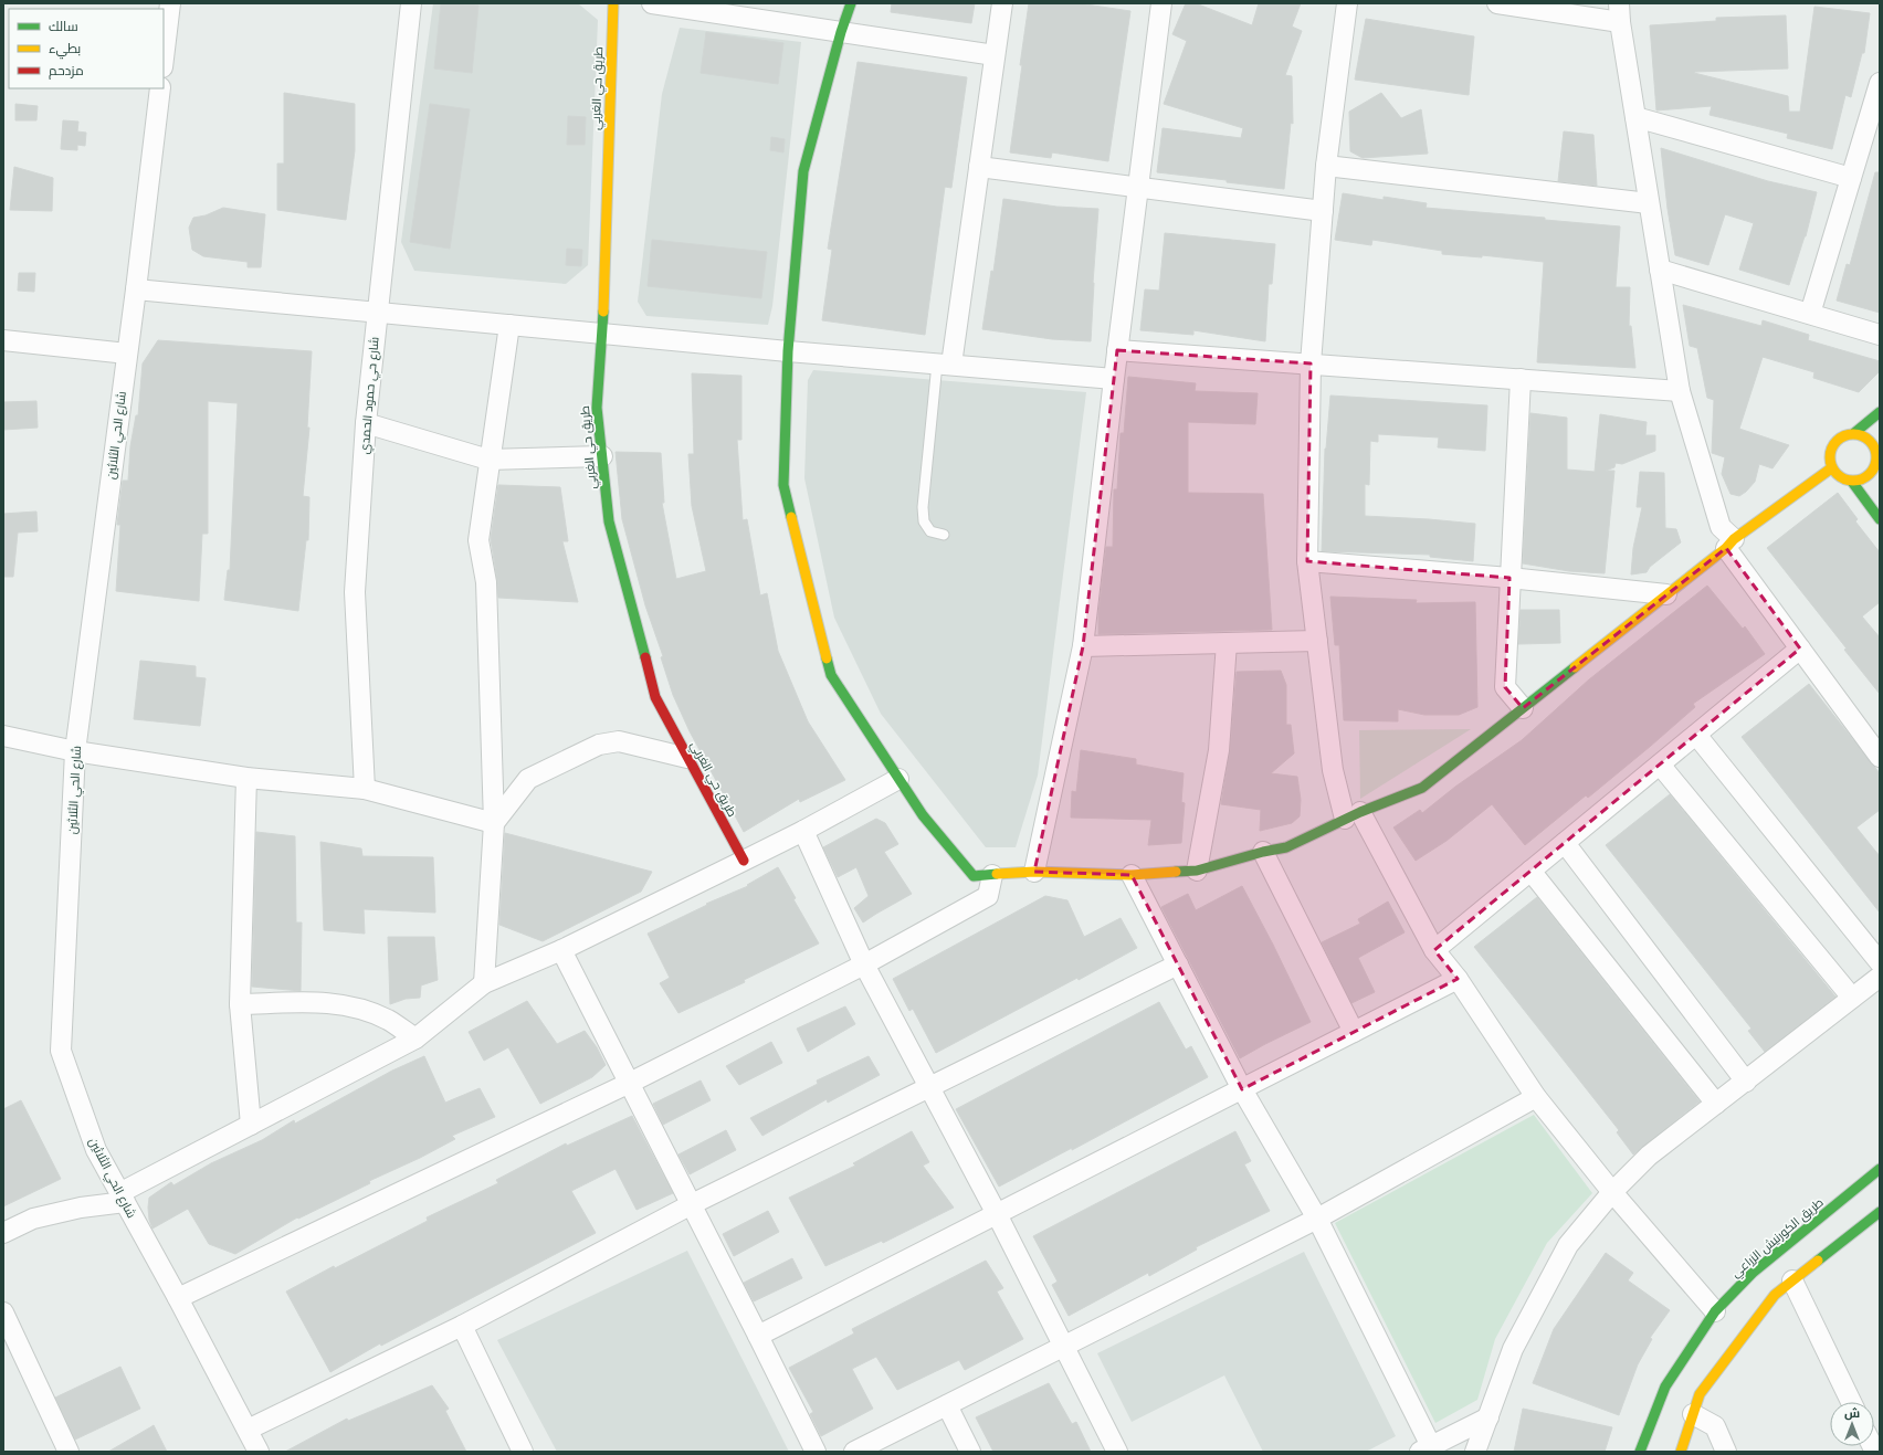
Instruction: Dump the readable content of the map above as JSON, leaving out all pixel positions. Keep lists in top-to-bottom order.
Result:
{
  "streets": {
    "street": [
      "طريق حي الغربي",
      "شارع حي حمود الحمدي",
      "شارع الحي الثلاثين",
      "طريق الكورنيش الزراعي"
    ]
  },
  "legend": ["سالك", "بطيء", "مزدحم"],
  "north": "top"
}
